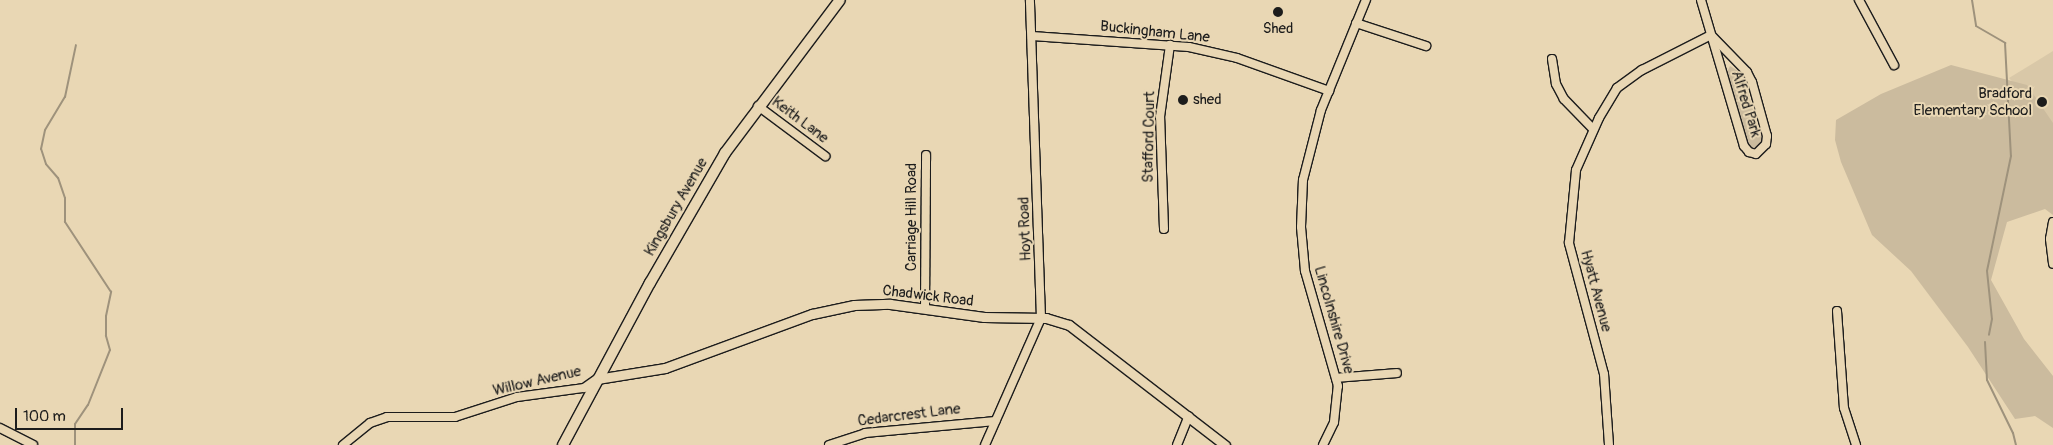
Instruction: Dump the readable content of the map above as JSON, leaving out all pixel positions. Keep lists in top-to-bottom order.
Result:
{
  "streets": {
    "main road": ["Kingsbury Avenue"],
    "street": [
      "Buckingham Lane",
      "Alfred Park",
      "Keith Lane",
      "Stafford Court",
      "Carriage Hill Road",
      "Hoyt Road",
      "Hyatt Avenue",
      "Chadwick Road",
      "Lincolnshire Drive",
      "Willow Avenue",
      "Cedarcrest Lane"
    ]
  },
  "crossings": [
    ["Buckingham Lane", "Stafford Court"],
    ["Buckingham Lane", "Hoyt Road"],
    ["Buckingham Lane", "Lincolnshire Drive"],
    ["Alfred Park", "Hyatt Avenue"],
    ["Keith Lane", "Kingsbury Avenue"],
    ["Kingsbury Avenue", "Chadwick Road"],
    ["Kingsbury Avenue", "Willow Avenue"],
    ["Carriage Hill Road", "Chadwick Road"],
    ["Hoyt Road", "Chadwick Road"],
    ["Hoyt Road", "Cedarcrest Lane"],
    ["Chadwick Road", "Willow Avenue"]
  ],
  "places": ["Shed", "shed", "Bradford Elementary School"],
  "scale_bar": "100 m"
}
